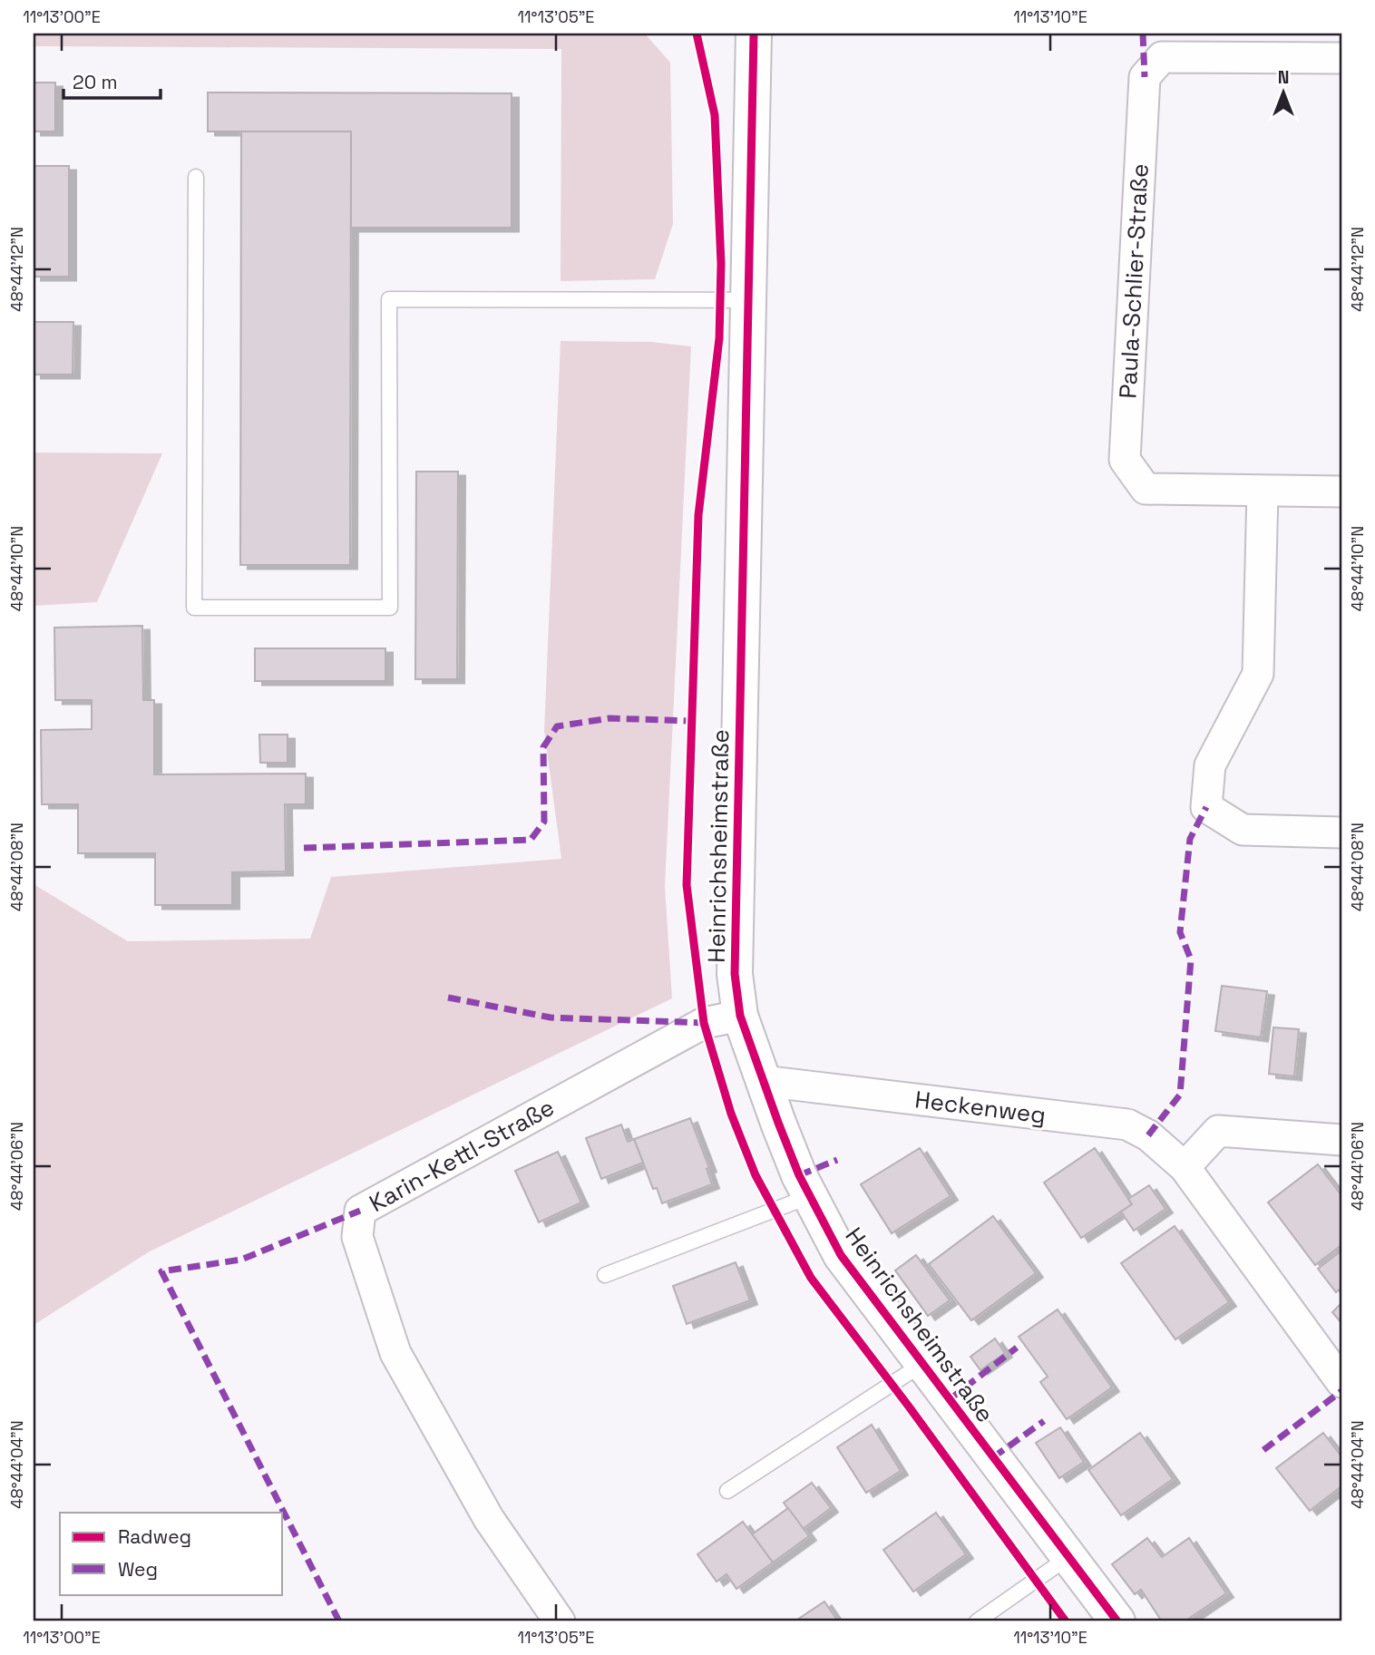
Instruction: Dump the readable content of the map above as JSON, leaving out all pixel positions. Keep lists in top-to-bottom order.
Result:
{
  "streets": {
    "street": [
      "Paula-Schlier-Straße",
      "Heinrichsheimstraße",
      "Heckenweg",
      "Karin-Kettl-Straße"
    ]
  },
  "crossings": [
    ["Heinrichsheimstraße", "Heckenweg"],
    ["Heinrichsheimstraße", "Karin-Kettl-Straße"]
  ],
  "legend": ["Radweg", "Weg"],
  "scale_bar": "20 m",
  "north": "top",
  "coordinates": [
    "11°13'00\"E",
    "11°13'05\"E",
    "11°13'10\"E",
    "48°44'12\"N",
    "48°44'10\"N",
    "48°44'08\"N",
    "48°44'06\"N",
    "48°44'04\"N"
  ]
}
